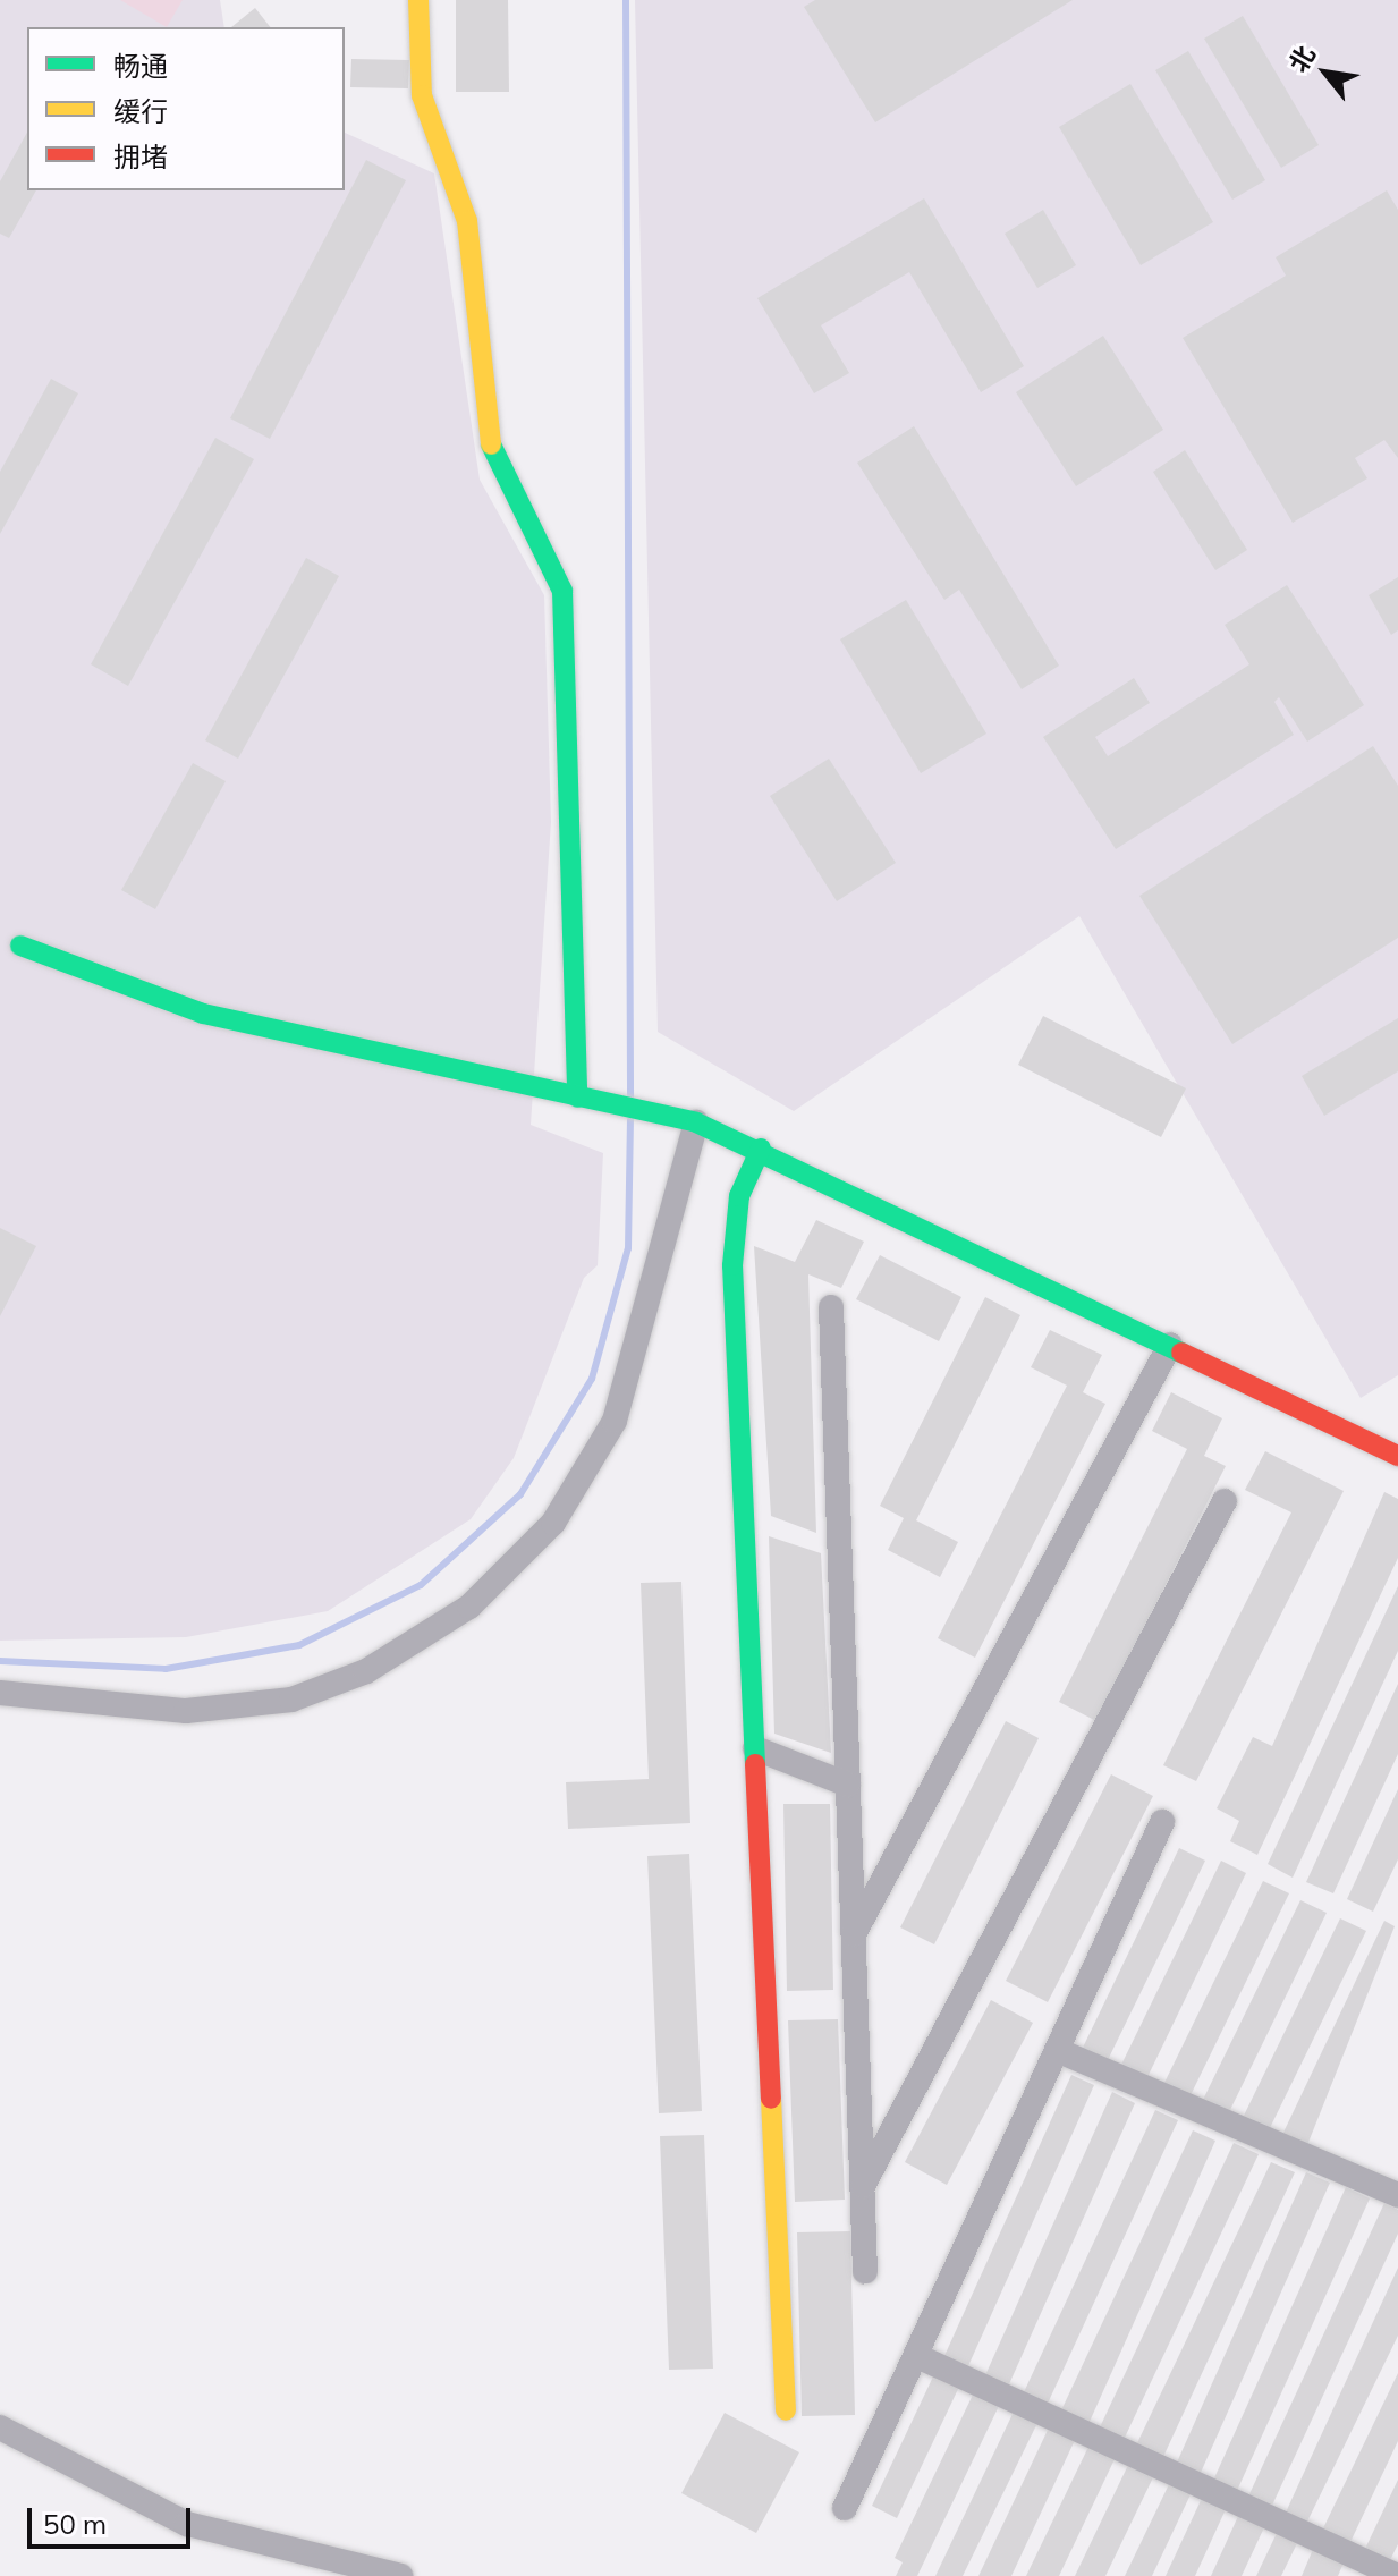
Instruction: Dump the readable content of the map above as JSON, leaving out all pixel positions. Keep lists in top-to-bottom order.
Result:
{
  "legend": ["畅通", "缓行", "拥堵"],
  "scale_bar": "50 m",
  "north": "top left"
}
